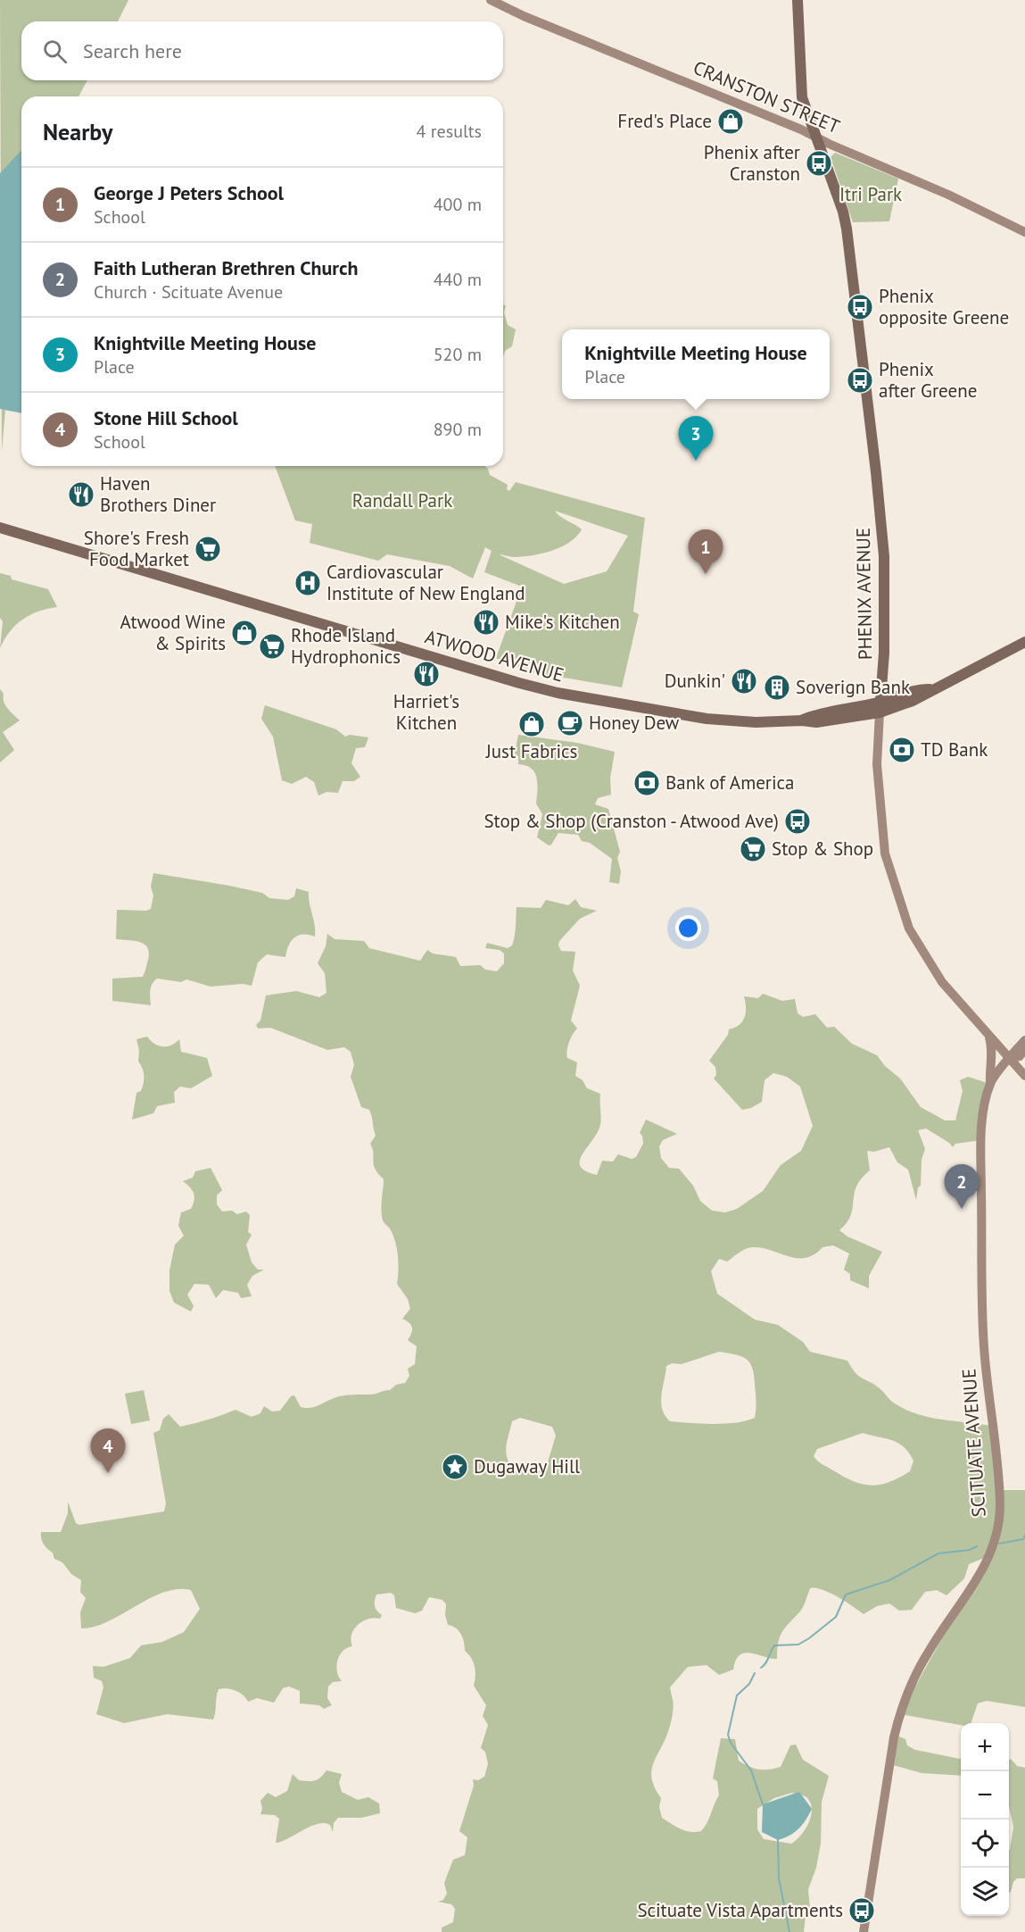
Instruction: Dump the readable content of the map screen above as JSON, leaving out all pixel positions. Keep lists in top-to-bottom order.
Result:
{
  "streets": {
    "main road": [
      "CRANSTON STREET",
      "PHENIX AVENUE",
      "ATWOOD AVENUE",
      "SCITUATE AVENUE"
    ]
  },
  "crossings": [
    ["CRANSTON STREET", "PHENIX AVENUE"],
    ["PHENIX AVENUE", "ATWOOD AVENUE"],
    ["PHENIX AVENUE", "SCITUATE AVENUE"]
  ],
  "parks": ["Itri Park", "Randall Park"],
  "places": {
    "shop": ["Fred's Place", "Atwood Wine & Spirits", "Just Fabrics"],
    "bus stop": [
      "Phenix after Cranston",
      "Phenix opposite Greene",
      "Phenix after Greene",
      "Stop & Shop (Cranston - Atwood Ave)",
      "Scituate Vista Apartments"
    ],
    "restaurant": [
      "Haven Brothers Diner",
      "Mike's Kitchen",
      "Harriet's Kitchen",
      "Dunkin'"
    ],
    "supermarket": ["Shore's Fresh Food Market", "Rhode Island Hydrophonics", "Stop & Shop"],
    "hospital": ["Cardiovascular Institute of New England"],
    "building": ["Soverign Bank"],
    "cafe": ["Honey Dew"],
    "bank": ["TD Bank", "Bank of America"],
    "place": ["Dugaway Hill"]
  },
  "page": {
    "search": "Search here",
    "heading": ["Nearby", "4 results"],
    "list": [
      {
        "mark": "1",
        "name": "George J Peters School",
        "note": "School",
        "value": "400 m"
      },
      {
        "mark": "2",
        "name": "Faith Lutheran Brethren Church",
        "note": "Church · Scituate Avenue",
        "value": "440 m"
      },
      {
        "mark": "3",
        "name": "Knightville Meeting House",
        "note": "Place",
        "value": "520 m"
      },
      {
        "mark": "4",
        "name": "Stone Hill School",
        "note": "School",
        "value": "890 m"
      }
    ],
    "popup": ["Knightville Meeting House", "Place"],
    "pins": [
      "3",
      "1",
      "2",
      "4"
    ],
    "map_buttons": ["+", "−"]
  }
}
